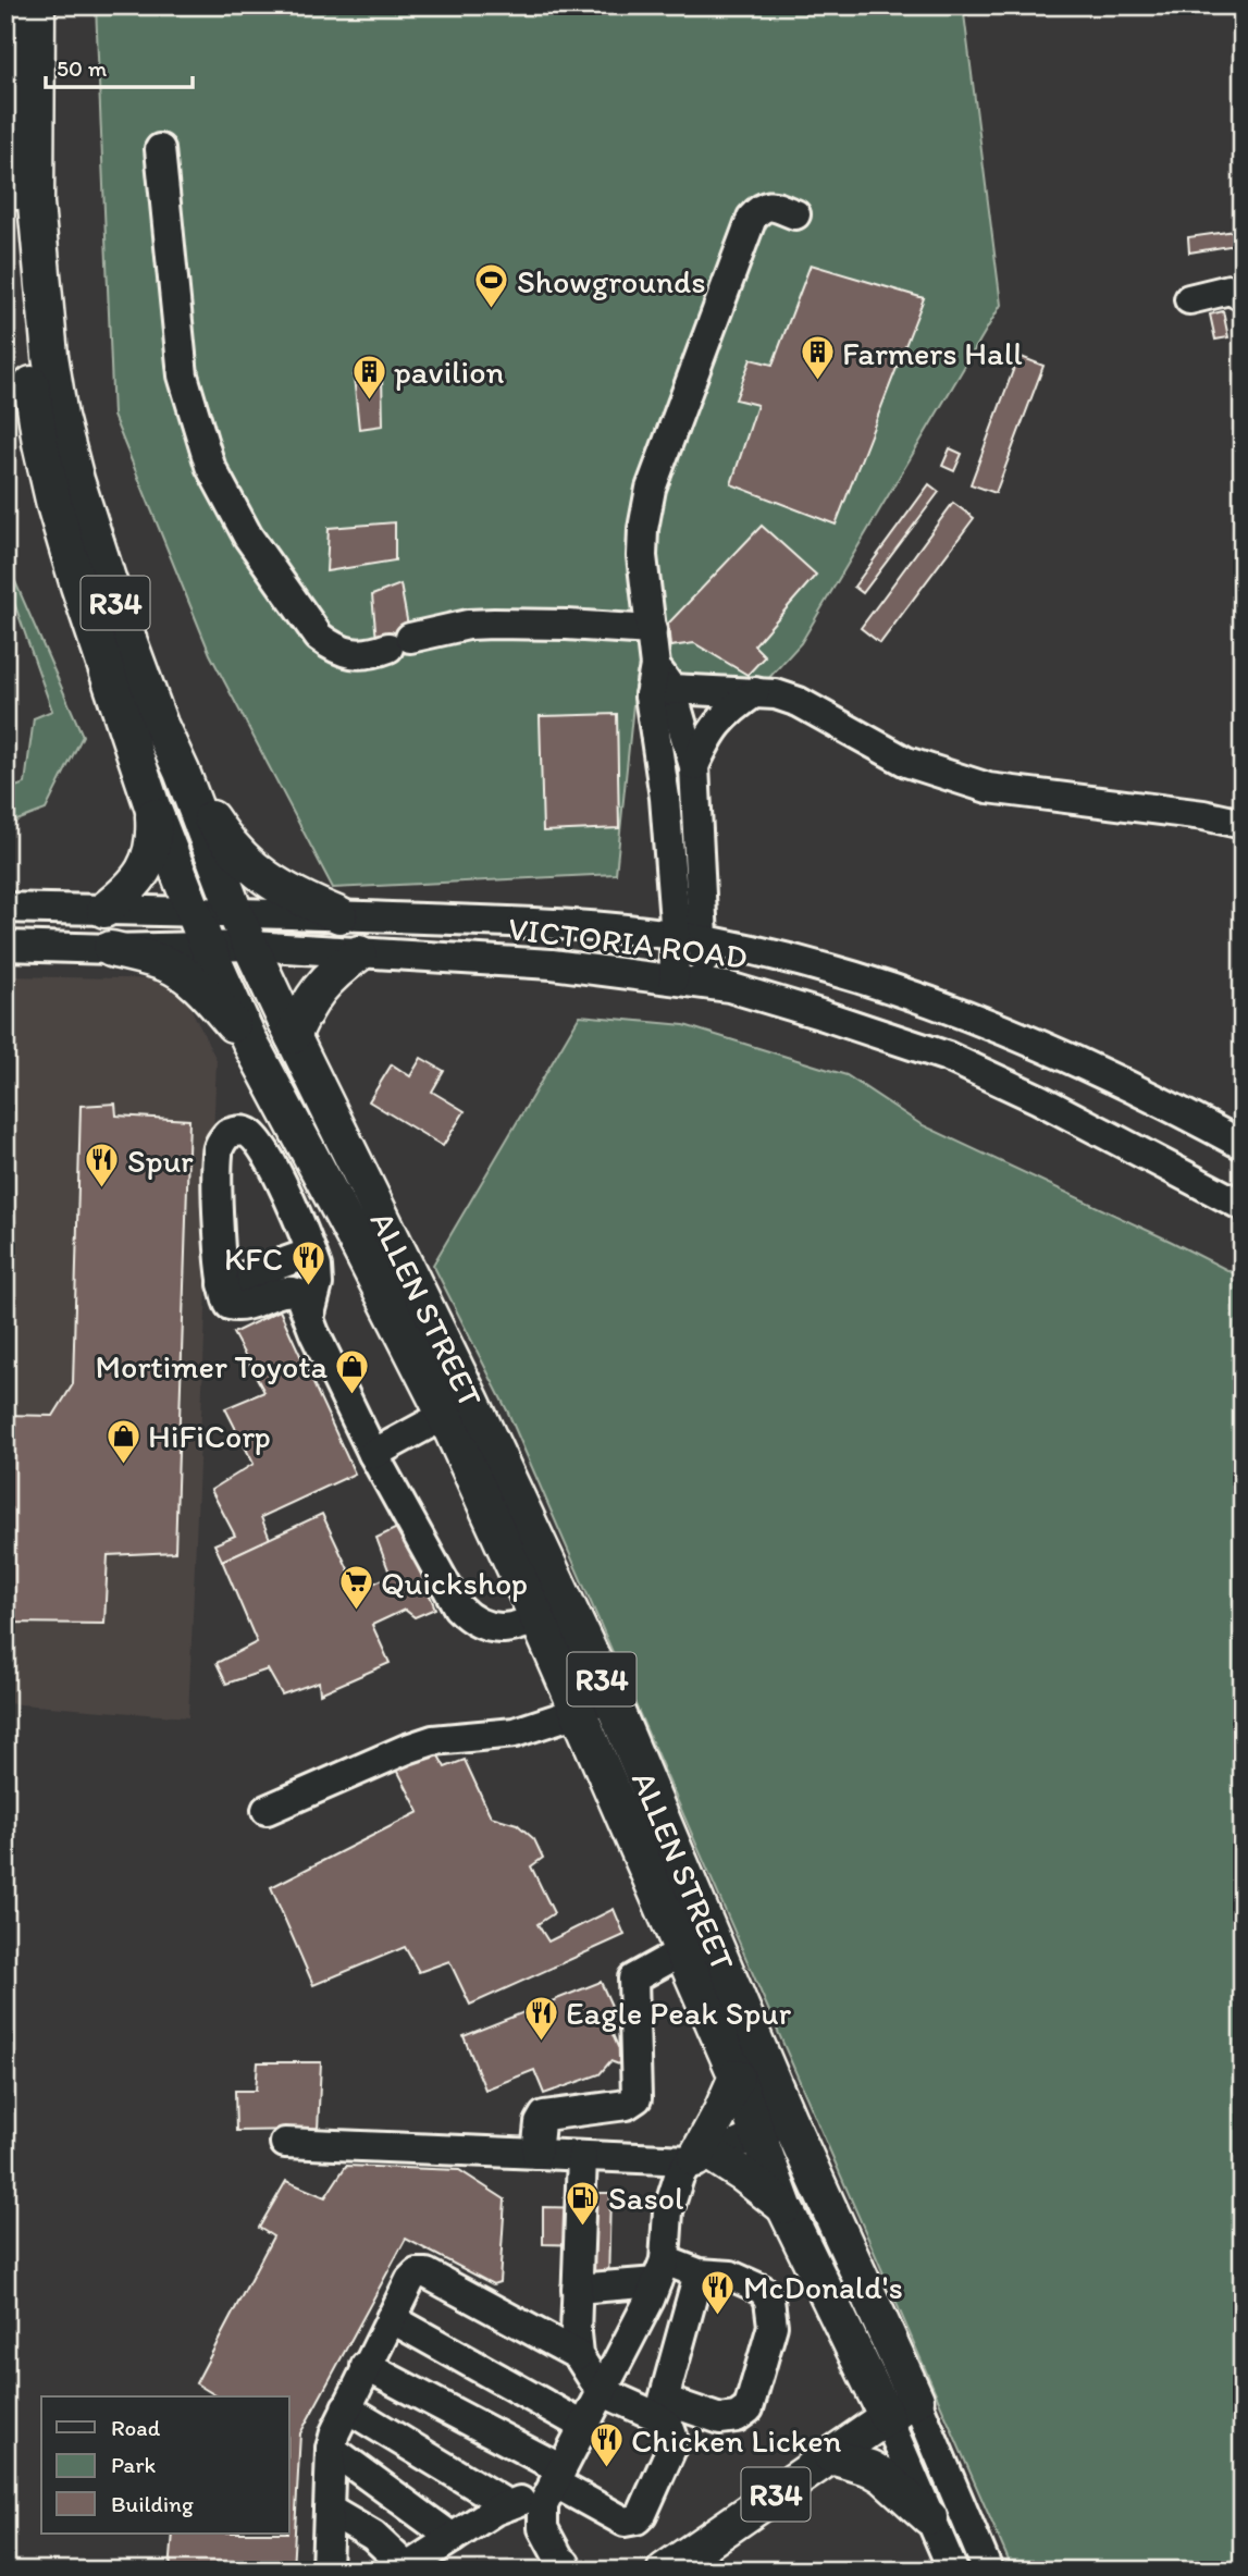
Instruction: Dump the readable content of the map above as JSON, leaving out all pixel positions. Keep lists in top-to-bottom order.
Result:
{
  "streets": {
    "main road": ["R34", "ALLEN STREET"],
    "street": ["VICTORIA ROAD"]
  },
  "crossings": [
    ["R34", "ALLEN STREET"],
    ["VICTORIA ROAD", "ALLEN STREET"]
  ],
  "places": {
    "sports": ["Showgrounds"],
    "building": ["Farmers Hall", "pavilion"],
    "restaurant": [
      "Spur",
      "KFC",
      "Eagle Peak Spur",
      "McDonald's",
      "Chicken Licken"
    ],
    "shop": ["Mortimer Toyota", "HiFiCorp"],
    "supermarket": ["Quickshop"],
    "fuel station": ["Sasol"]
  },
  "legend": ["Road", "Park", "Building"],
  "scale_bar": "50 m"
}
